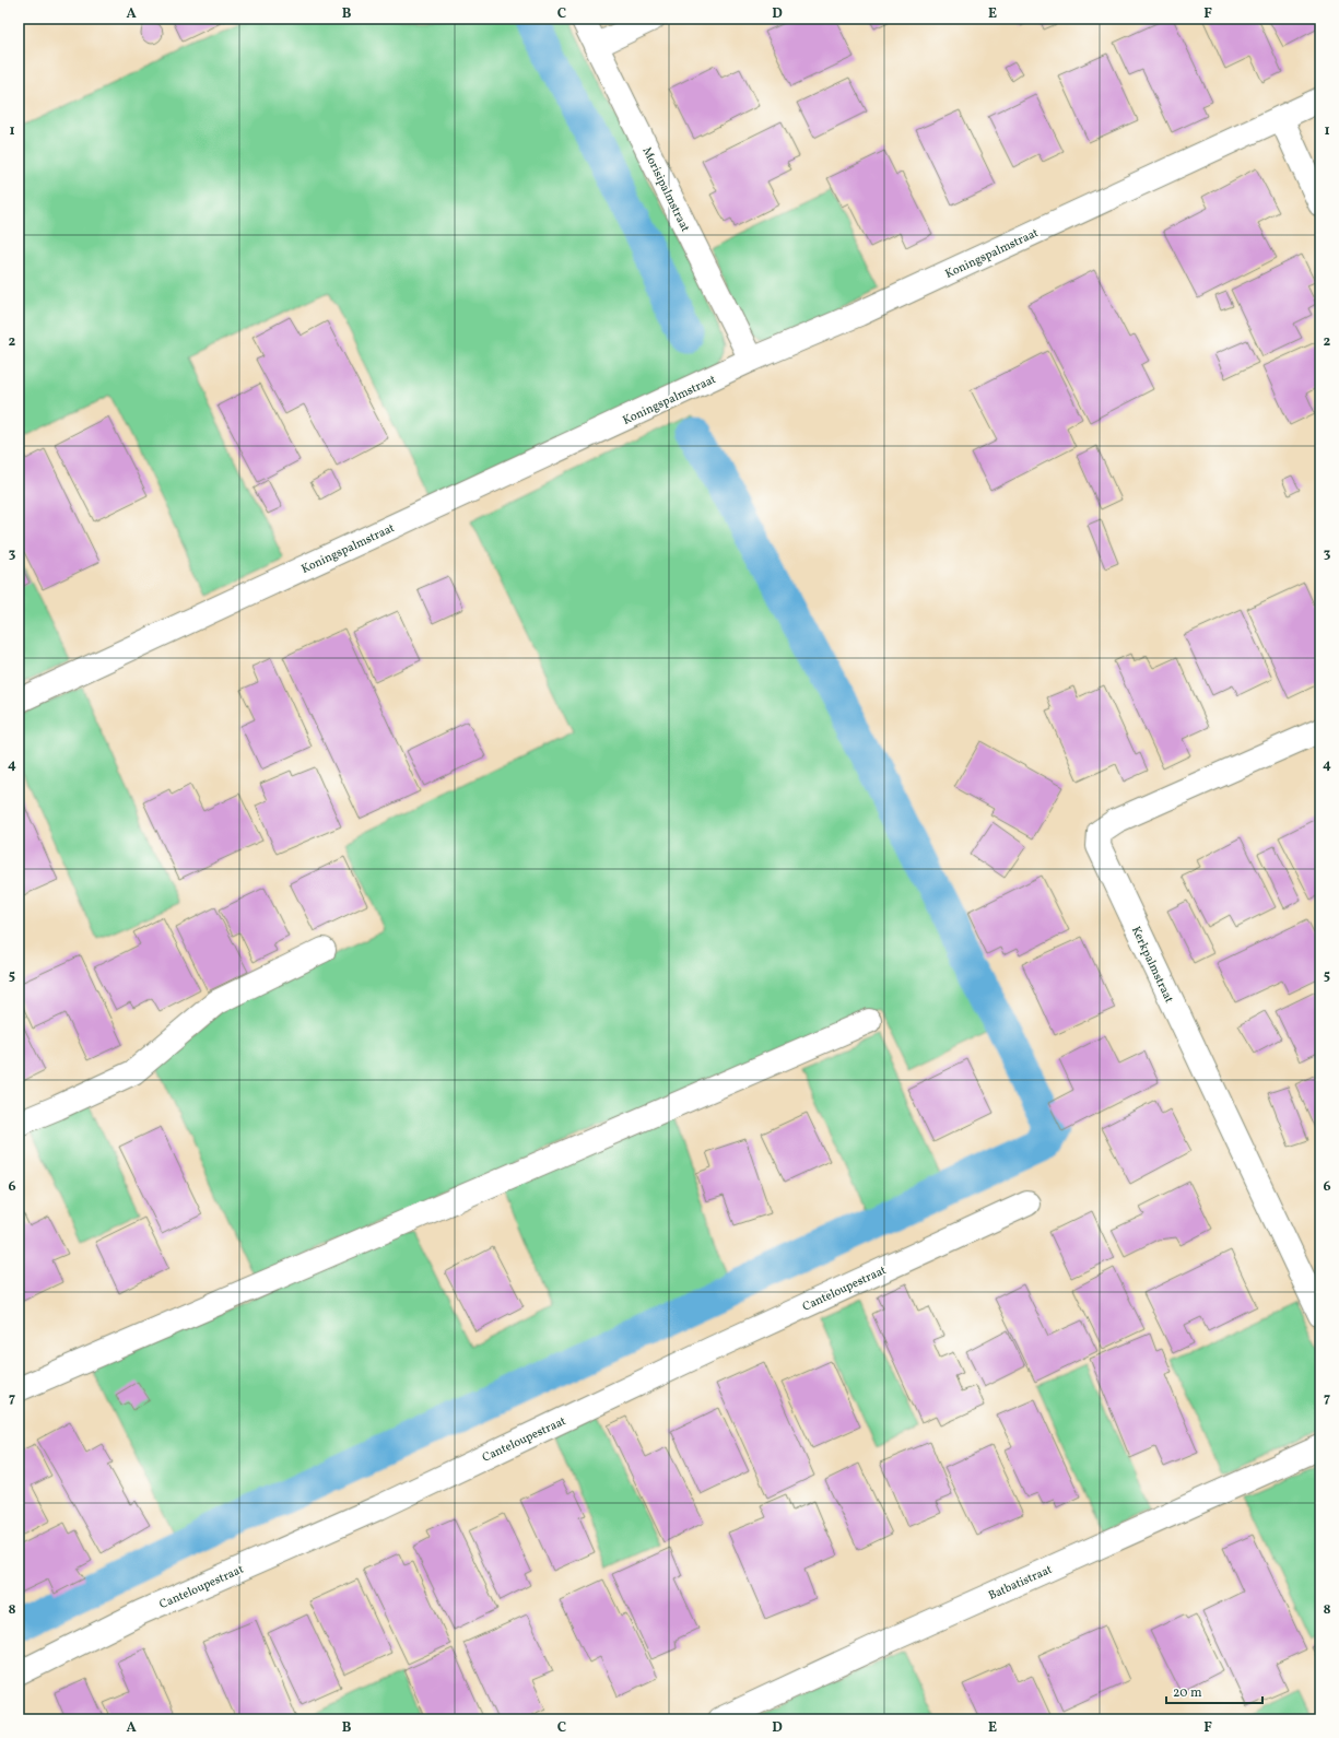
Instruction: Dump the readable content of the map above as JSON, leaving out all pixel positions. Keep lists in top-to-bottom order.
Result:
{
  "streets": {
    "street": [
      "Morisipalmstraat",
      "Koningspalmstraat",
      "Kerkpalmstraat",
      "Canteloupestraat",
      "Batbatistraat"
    ]
  },
  "crossings": [
    ["Morisipalmstraat", "Koningspalmstraat"]
  ],
  "scale_bar": "20 m",
  "grid": {
    "columns": [
      "A",
      "B",
      "C",
      "D",
      "E",
      "F"
    ],
    "rows": [
      "1",
      "2",
      "3",
      "4",
      "5",
      "6",
      "7",
      "8"
    ]
  }
}
